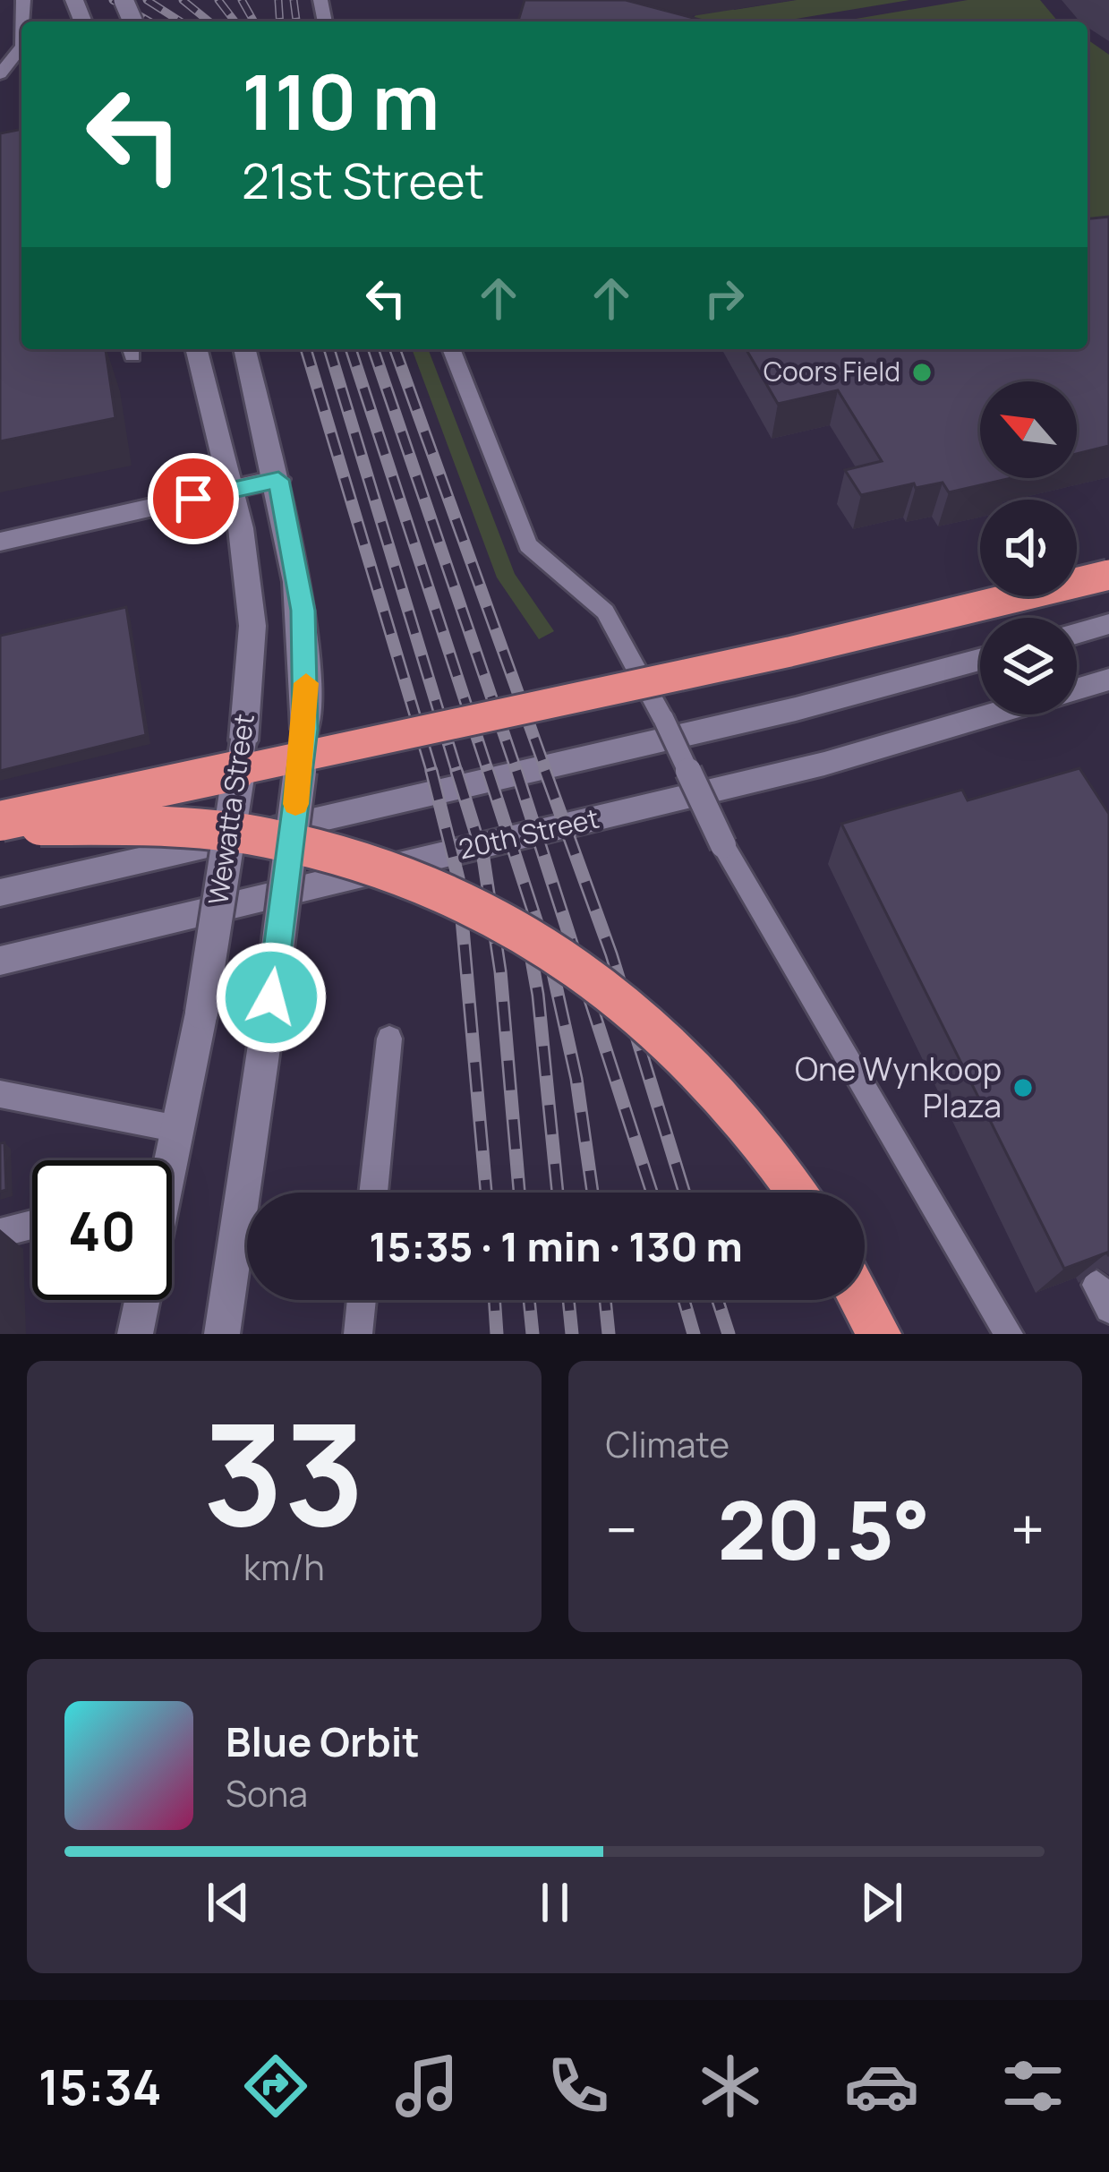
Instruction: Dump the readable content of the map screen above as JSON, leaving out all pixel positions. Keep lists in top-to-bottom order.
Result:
{
  "streets": {
    "street": ["Wewatta Street", "20th Street"]
  },
  "places": ["Coors Field", "One Wynkoop Plaza"],
  "north": "top left",
  "page": {
    "turn": ["110 m", "21st Street"],
    "limit": "40",
    "trip": "15:35 · 1 min · 130 m",
    "tile": [
      ["33", "km/h"],
      "Climate"
    ],
    "heat": ["−", "20.5°", "+"],
    "song": ["Blue Orbit", "Sona"],
    "tabs": "15:34"
  }
}
